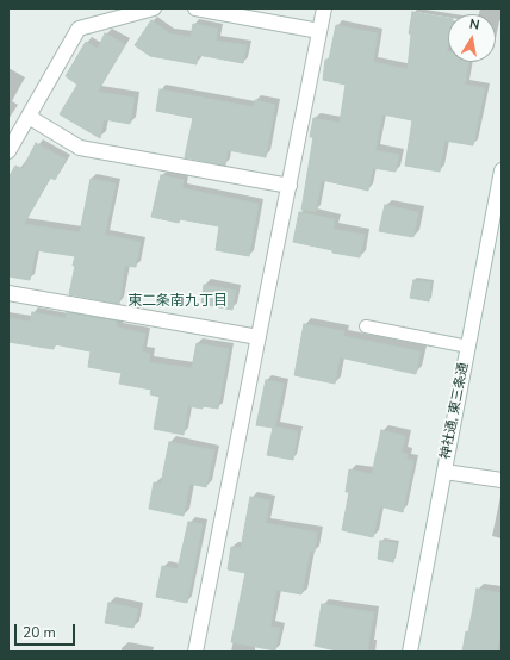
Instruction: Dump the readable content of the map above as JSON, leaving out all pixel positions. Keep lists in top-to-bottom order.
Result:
{
  "streets": {
    "street": ["神社通, 東三条通"]
  },
  "districts": ["東二条南九丁目"],
  "scale_bar": "20 m",
  "north": "top"
}
